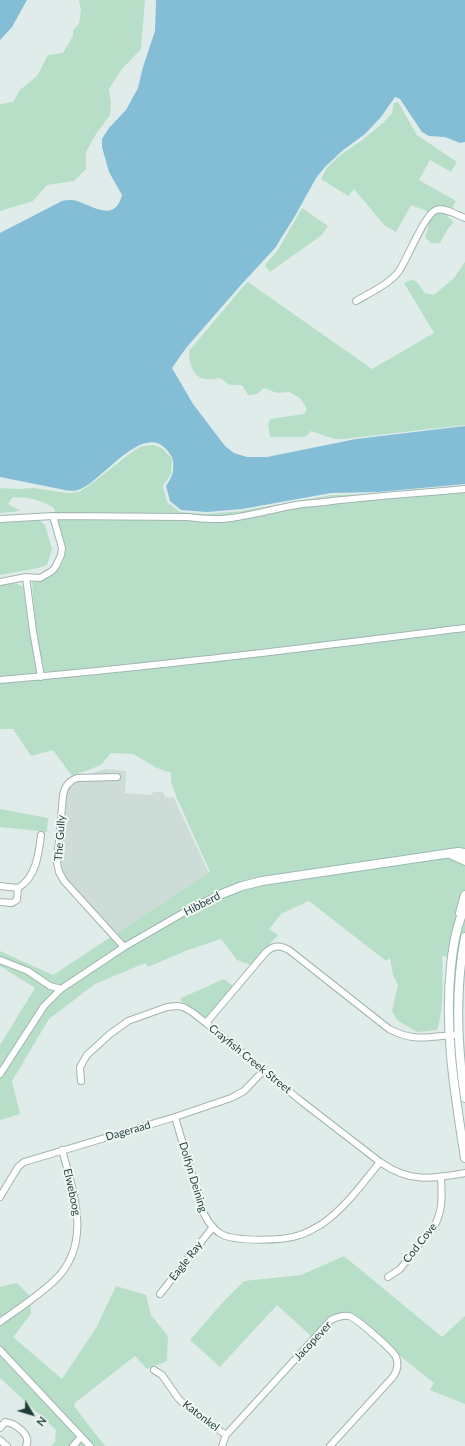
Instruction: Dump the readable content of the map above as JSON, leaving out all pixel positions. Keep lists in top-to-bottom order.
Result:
{
  "streets": {
    "street": [
      "The Gully",
      "Hibberd",
      "Crayfish Creek Street",
      "Dageraad",
      "Dolfyn Deining",
      "Elweboog",
      "Cod Cove",
      "Eagle Ray",
      "Jacopever",
      "Katonkel"
    ]
  },
  "crossings": [
    ["The Gully", "Hibberd"],
    ["Crayfish Creek Street", "Dageraad"],
    ["Crayfish Creek Street", "Dolfyn Deining"],
    ["Crayfish Creek Street", "Cod Cove"],
    ["Dageraad", "Dolfyn Deining"],
    ["Dageraad", "Elweboog"],
    ["Dolfyn Deining", "Eagle Ray"],
    ["Jacopever", "Katonkel"]
  ],
  "north": "bottom right"
}
